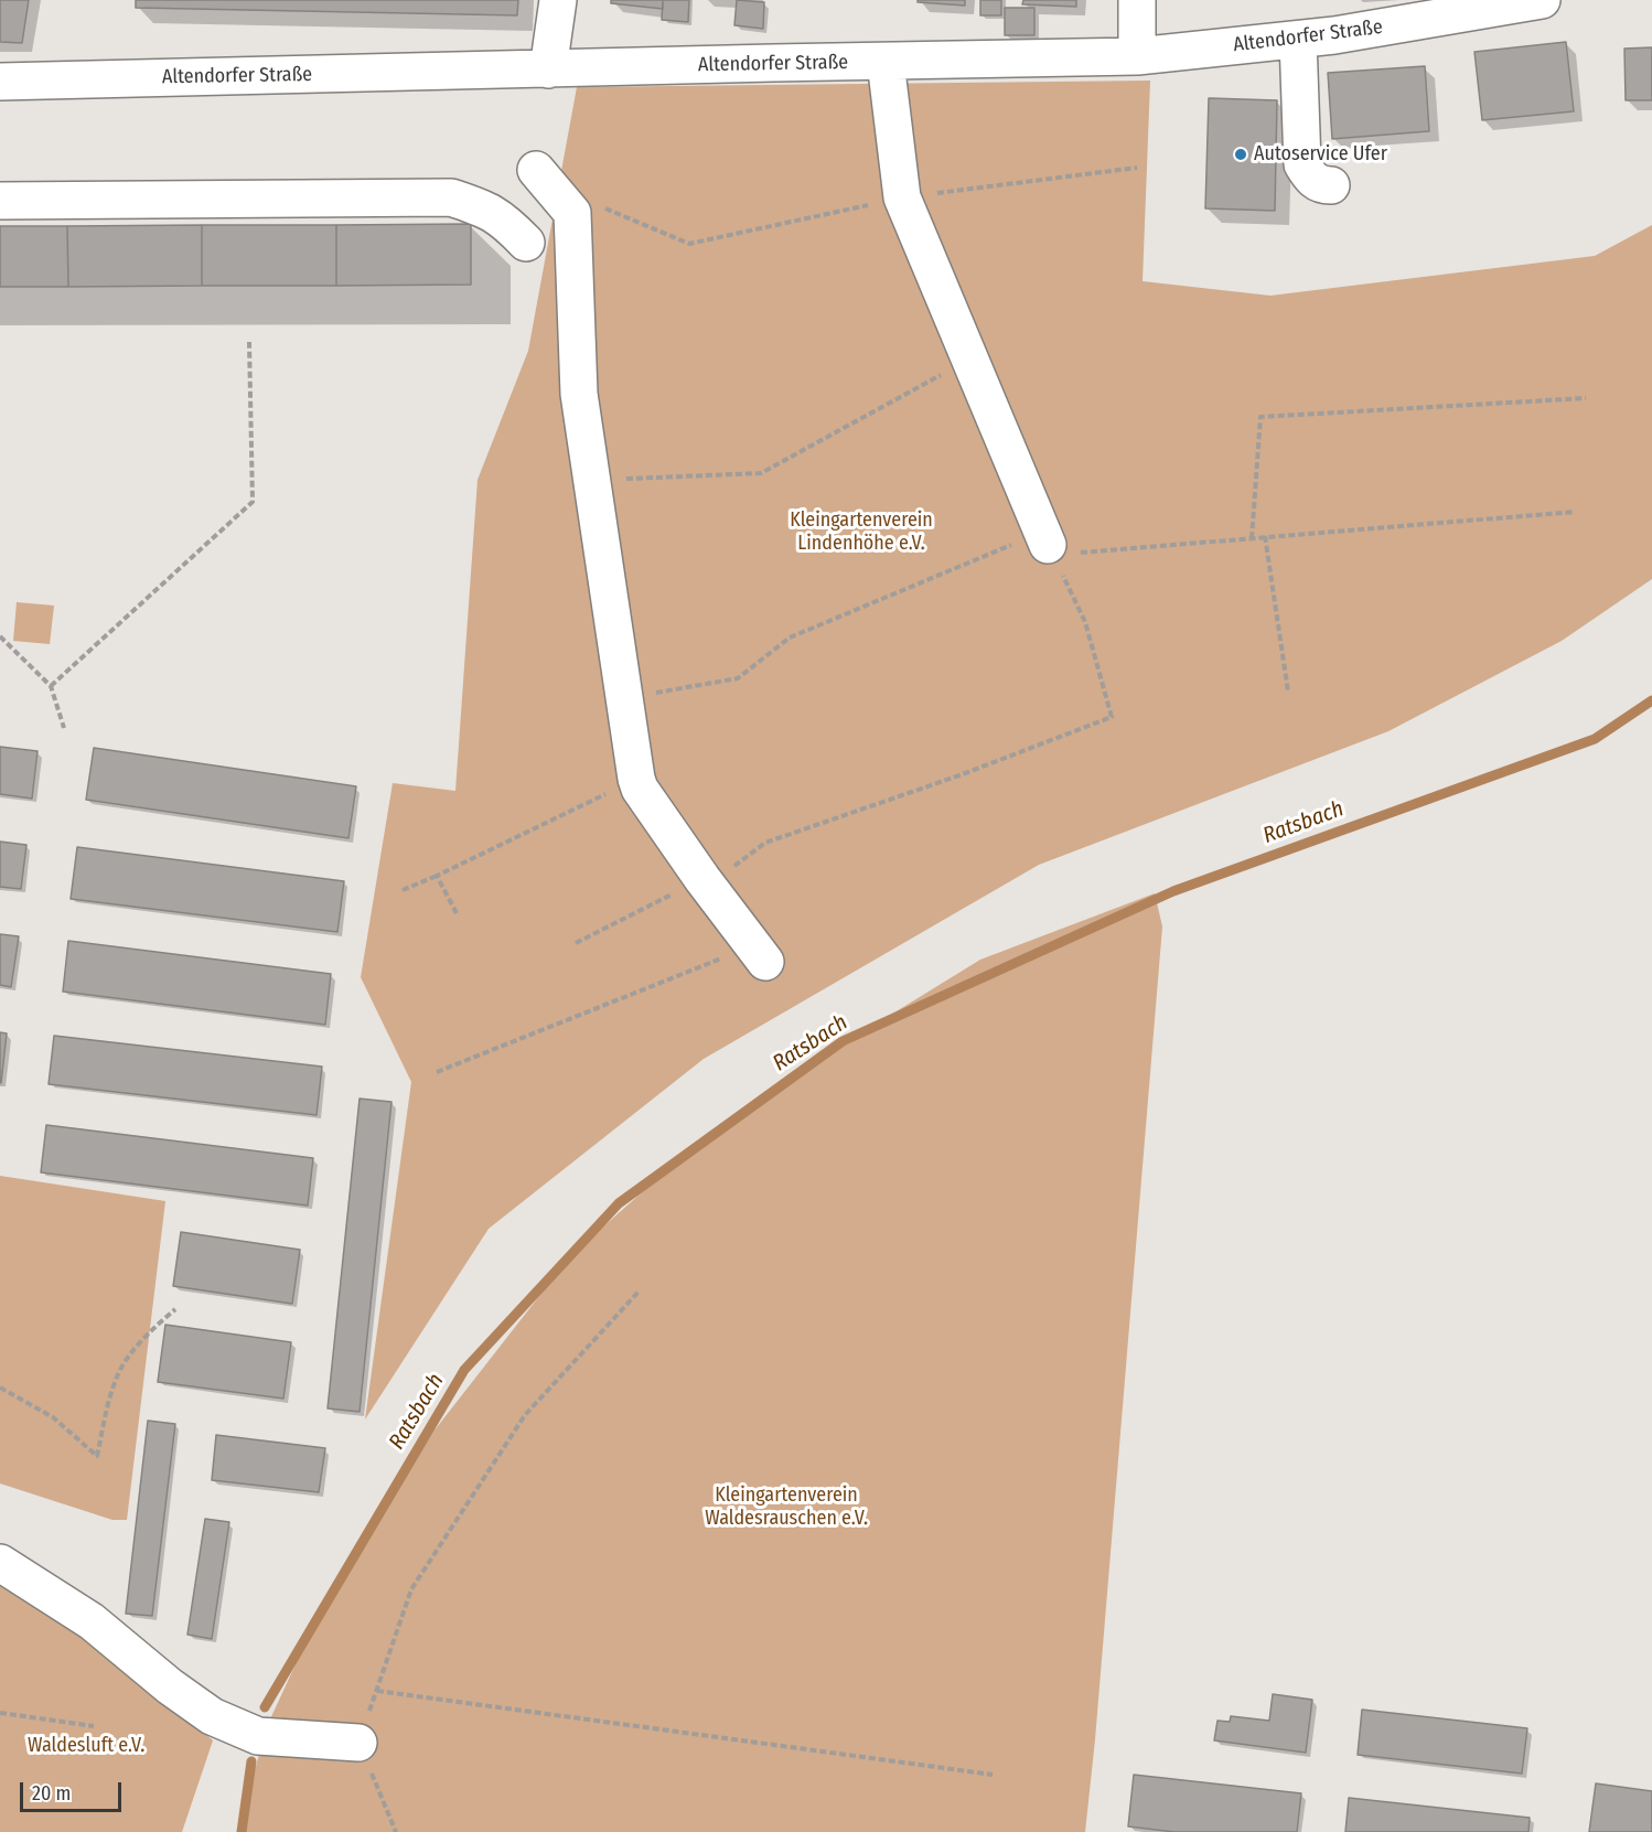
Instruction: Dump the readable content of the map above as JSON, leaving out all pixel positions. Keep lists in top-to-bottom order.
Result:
{
  "streets": {
    "street": ["Altendorfer Straße"]
  },
  "water": ["Ratsbach"],
  "parks": ["Kleingartenverein Lindenhöhe e.V.", "Kleingartenverein Waldesrauschen e.V.", "Waldesluft e.V."],
  "places": ["Autoservice Ufer"],
  "scale_bar": "20 m"
}
